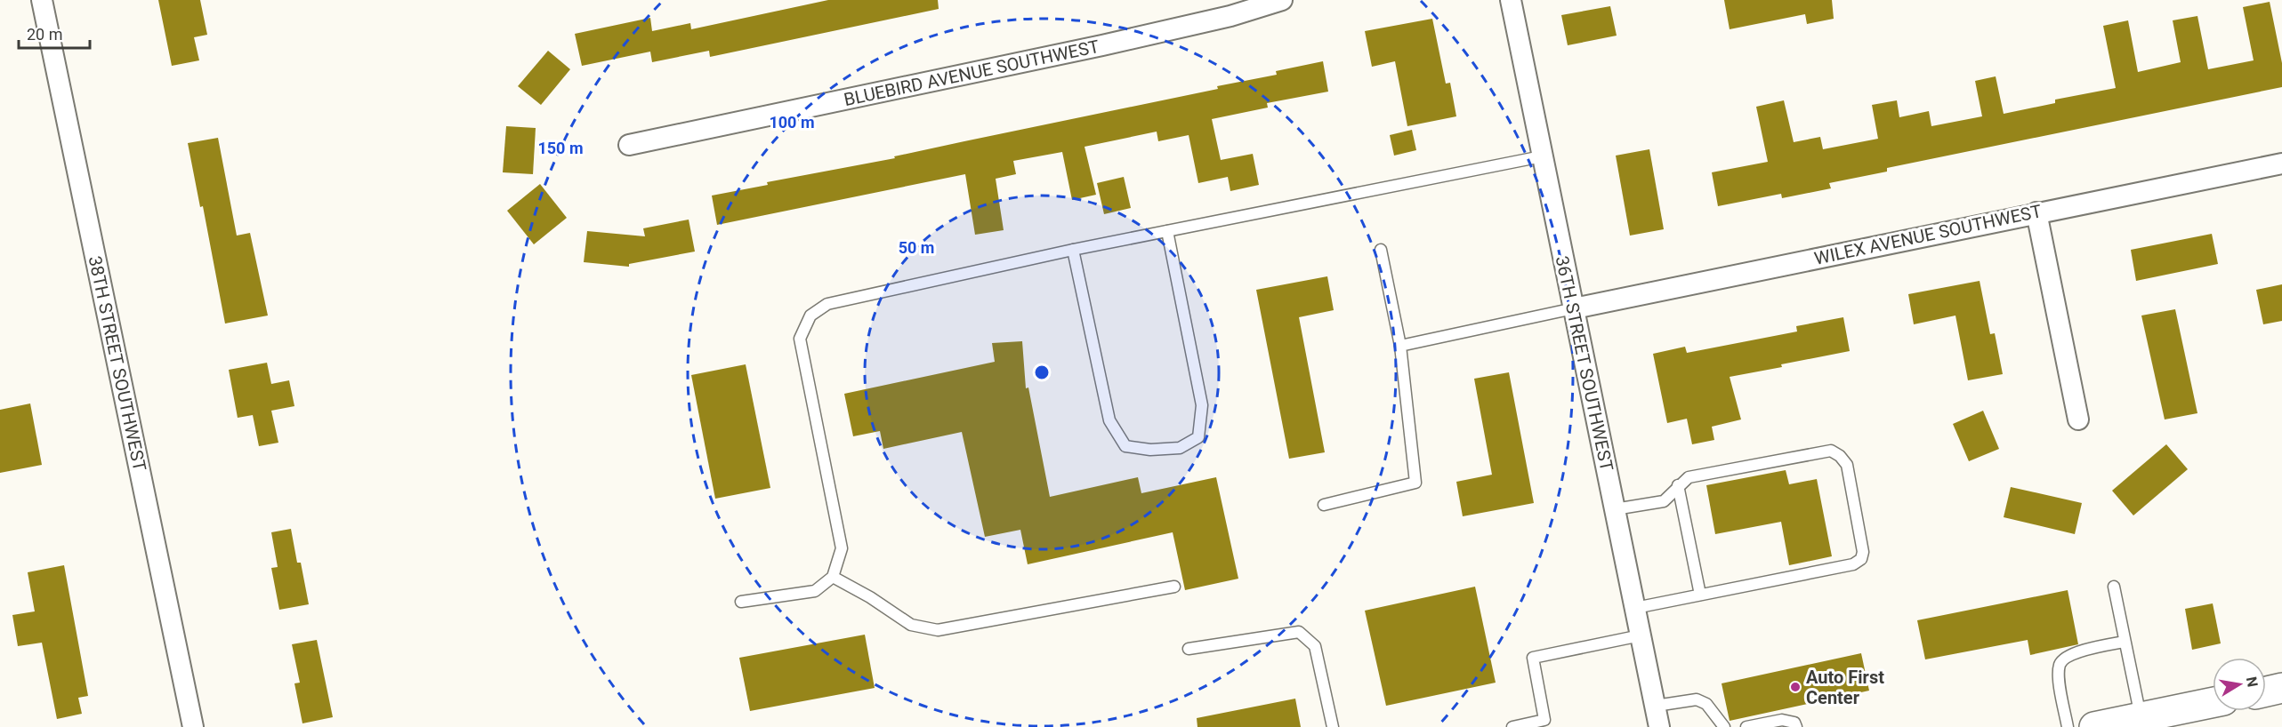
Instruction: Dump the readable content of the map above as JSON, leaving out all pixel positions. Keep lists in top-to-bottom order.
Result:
{
  "streets": {
    "street": [
      "BLUEBIRD AVENUE SOUTHWEST",
      "WILEX AVENUE SOUTHWEST",
      "38TH STREET SOUTHWEST",
      "36TH STREET SOUTHWEST"
    ]
  },
  "crossings": [
    ["WILEX AVENUE SOUTHWEST", "36TH STREET SOUTHWEST"]
  ],
  "places": ["Auto First Center"],
  "scale_bar": "20 m",
  "north": "right",
  "rings": ["100 m", "150 m", "50 m"]
}
